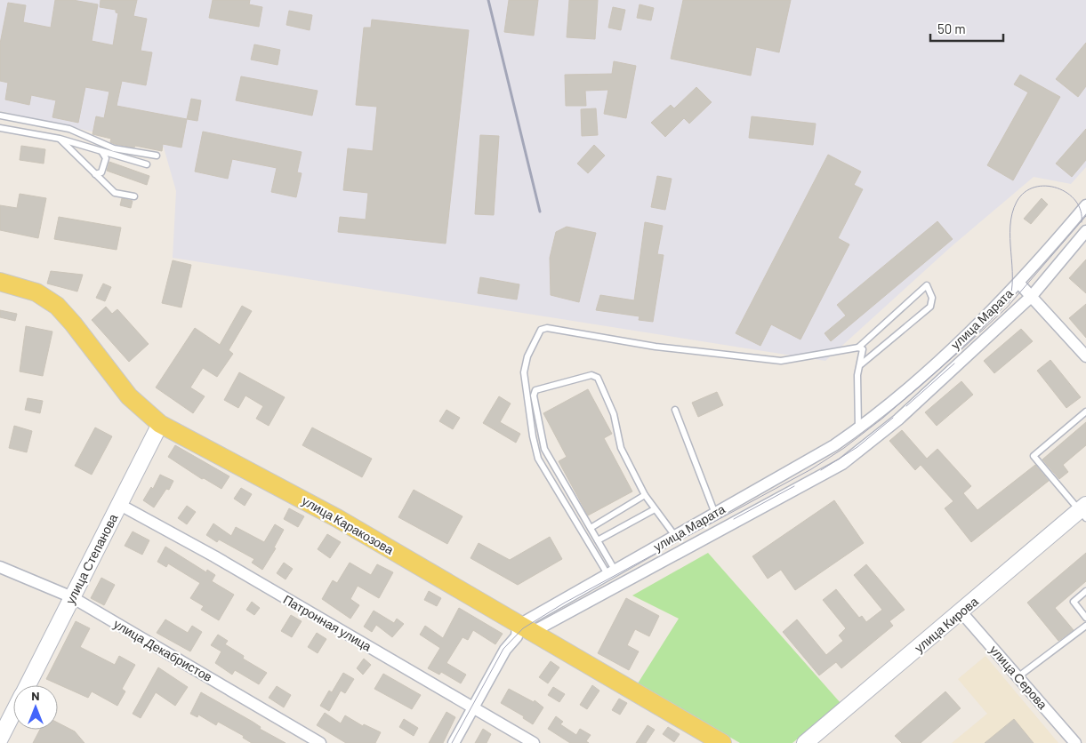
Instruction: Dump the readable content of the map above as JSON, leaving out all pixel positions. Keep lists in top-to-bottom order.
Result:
{
  "streets": {
    "main road": ["улица Каракозова", "улица Степанова", "улица Кирова"],
    "street": [
      "улица Марата",
      "Патронная улица",
      "улица Декабристов",
      "улица Серова"
    ]
  },
  "crossings": [
    ["улица Марата", "улица Каракозова"],
    ["улица Марата", "Патронная улица"],
    ["улица Каракозова", "улица Степанова"],
    ["улица Степанова", "Патронная улица"],
    ["улица Степанова", "улица Декабристов"],
    ["улица Кирова", "улица Серова"]
  ],
  "scale_bar": "50 m",
  "north": "top"
}
